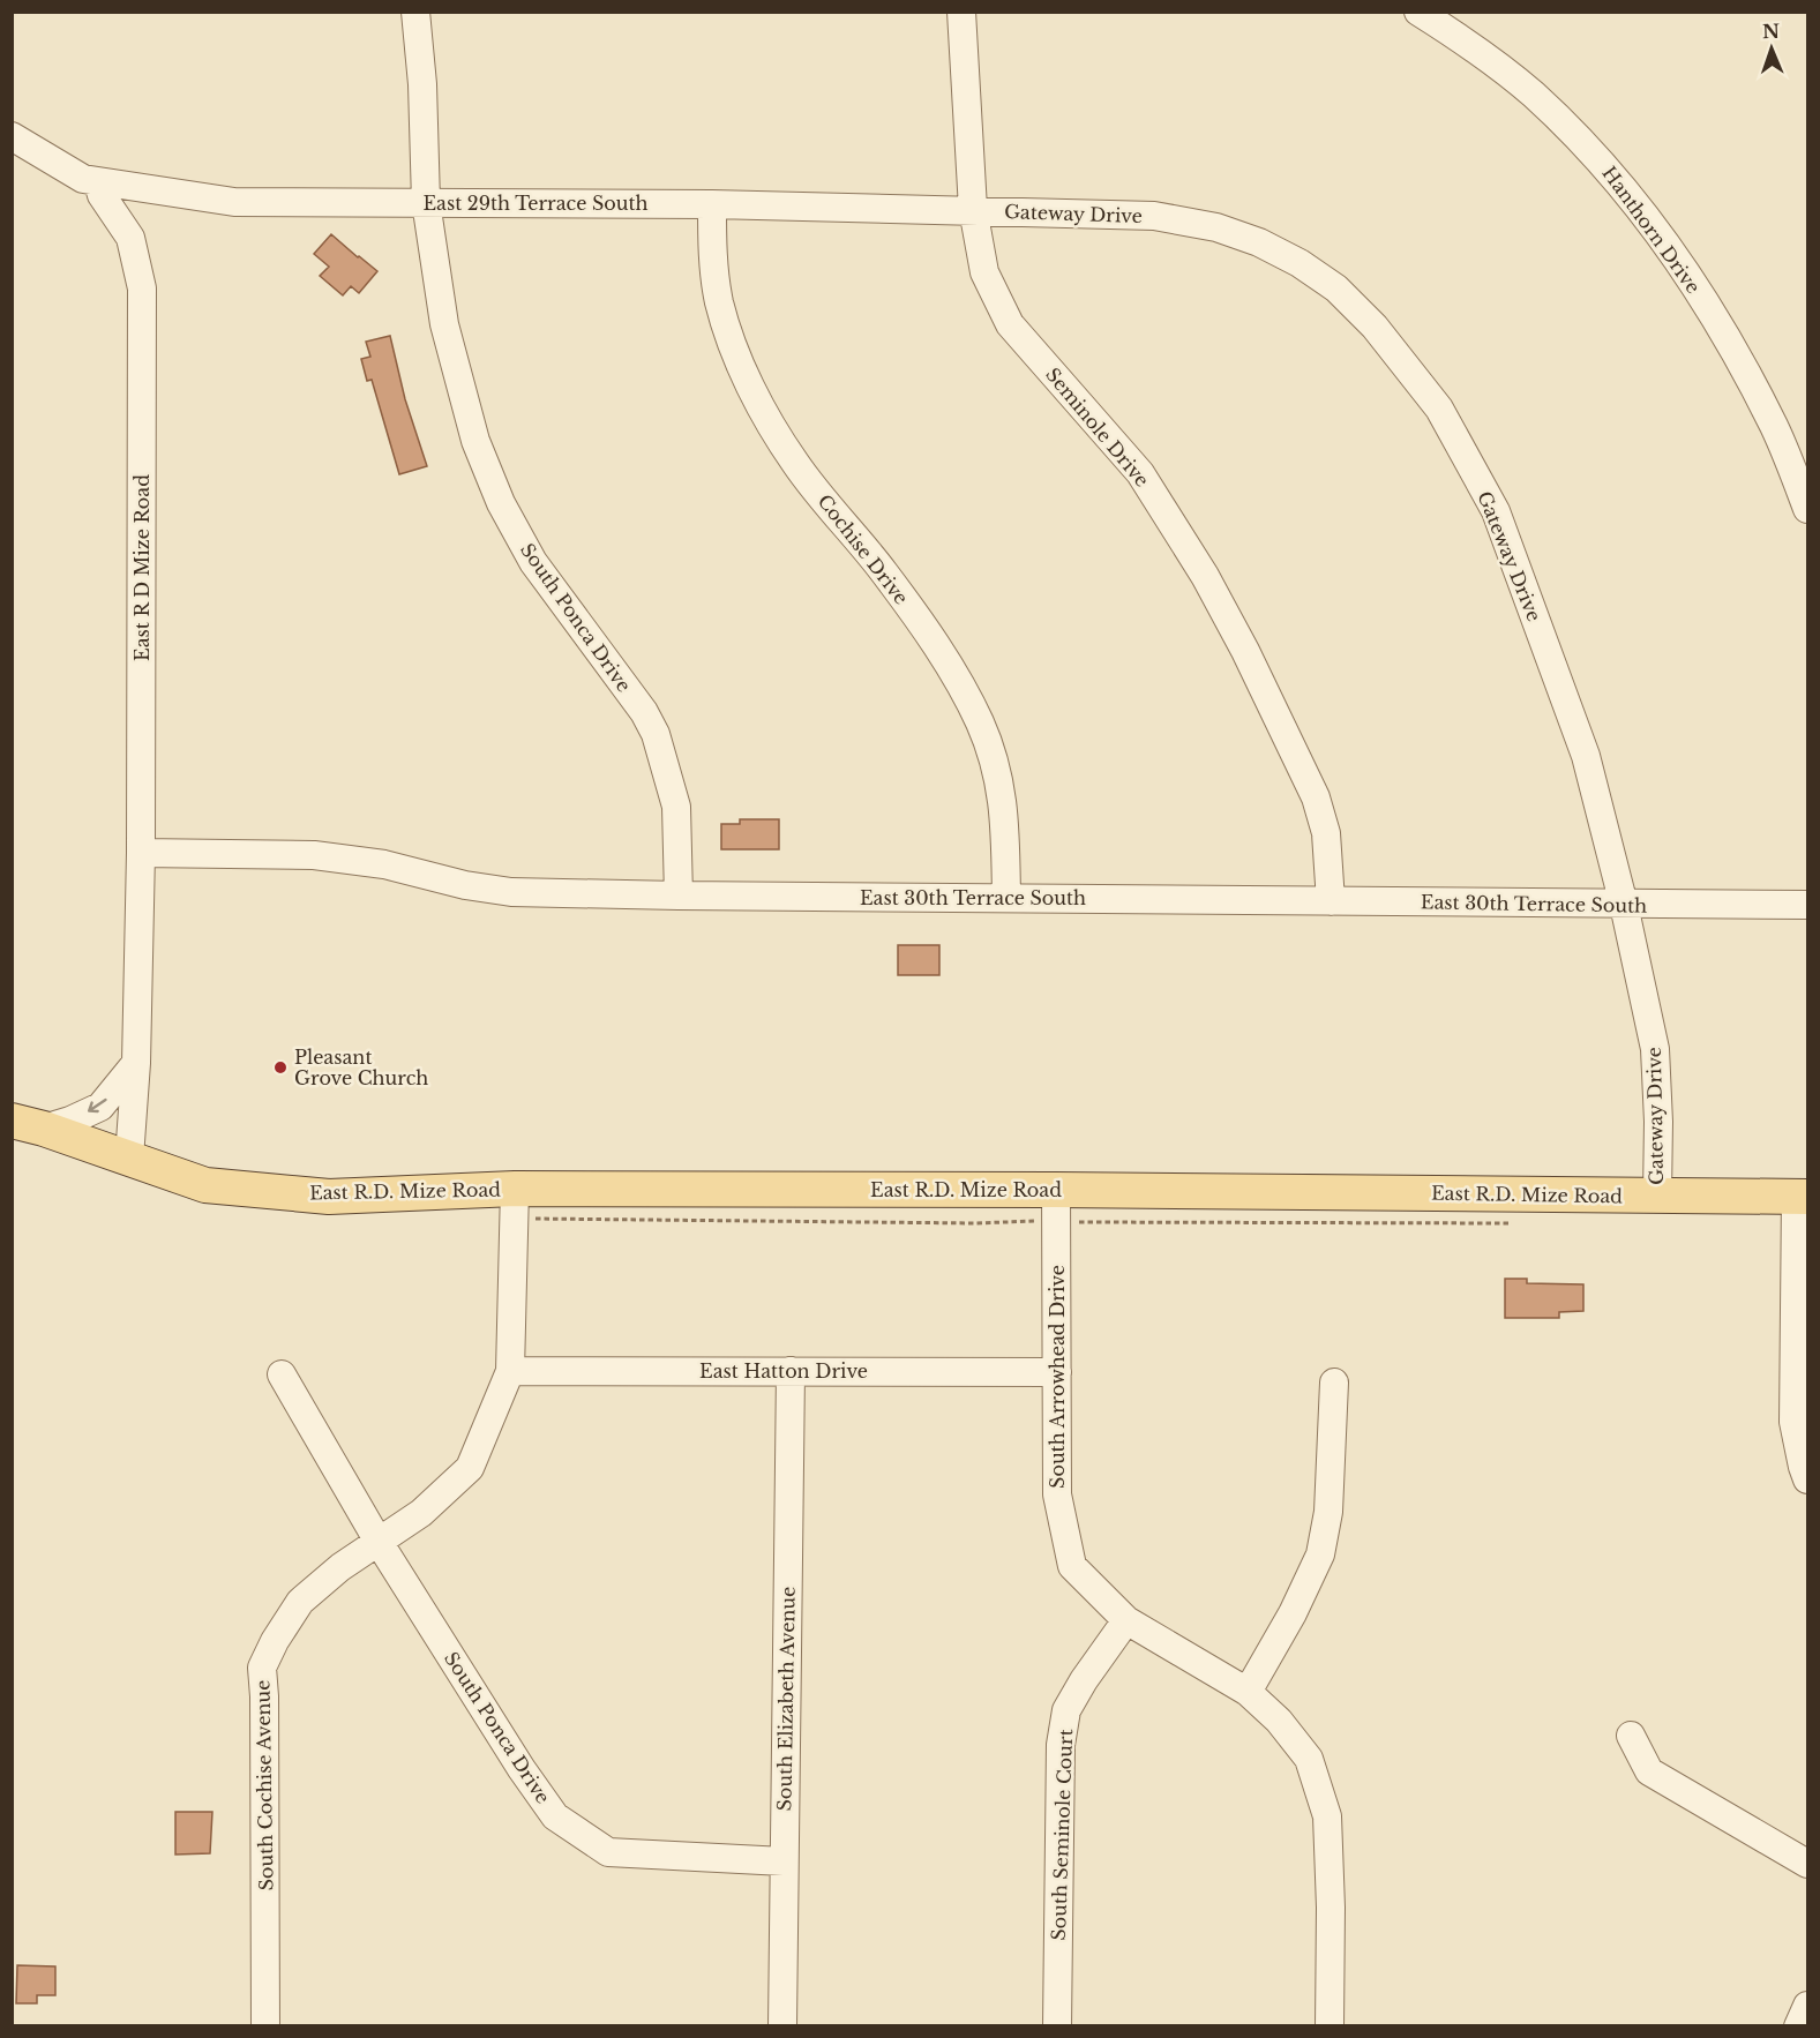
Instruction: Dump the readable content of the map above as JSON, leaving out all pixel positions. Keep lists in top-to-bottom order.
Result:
{
  "streets": {
    "main road": ["East R.D. Mize Road"],
    "street": [
      "East 29th Terrace South",
      "Gateway Drive",
      "Hanthorn Drive",
      "Seminole Drive",
      "Cochise Drive",
      "East R D Mize Road",
      "South Ponca Drive",
      "East 30th Terrace South",
      "East Hatton Drive",
      "South Arrowhead Drive",
      "South Elizabeth Avenue",
      "South Cochise Avenue",
      "South Seminole Court"
    ]
  },
  "crossings": [
    ["East 29th Terrace South", "Gateway Drive"],
    ["East 29th Terrace South", "Seminole Drive"],
    ["East 29th Terrace South", "Cochise Drive"],
    ["East 29th Terrace South", "East R D Mize Road"],
    ["East 29th Terrace South", "South Ponca Drive"],
    ["Gateway Drive", "Seminole Drive"],
    ["Gateway Drive", "East 30th Terrace South"],
    ["Gateway Drive", "East R.D. Mize Road"],
    ["Seminole Drive", "East 30th Terrace South"],
    ["Cochise Drive", "East 30th Terrace South"],
    ["East R D Mize Road", "East 30th Terrace South"],
    ["East R D Mize Road", "East R.D. Mize Road"],
    ["South Ponca Drive", "East 30th Terrace South"],
    ["South Ponca Drive", "South Elizabeth Avenue"],
    ["South Ponca Drive", "South Cochise Avenue"],
    ["East R.D. Mize Road", "South Arrowhead Drive"],
    ["East R.D. Mize Road", "South Cochise Avenue"],
    ["East Hatton Drive", "South Arrowhead Drive"],
    ["East Hatton Drive", "South Elizabeth Avenue"],
    ["East Hatton Drive", "South Cochise Avenue"],
    ["South Arrowhead Drive", "South Seminole Court"]
  ],
  "places": ["Pleasant Grove Church"],
  "north": "top"
}
